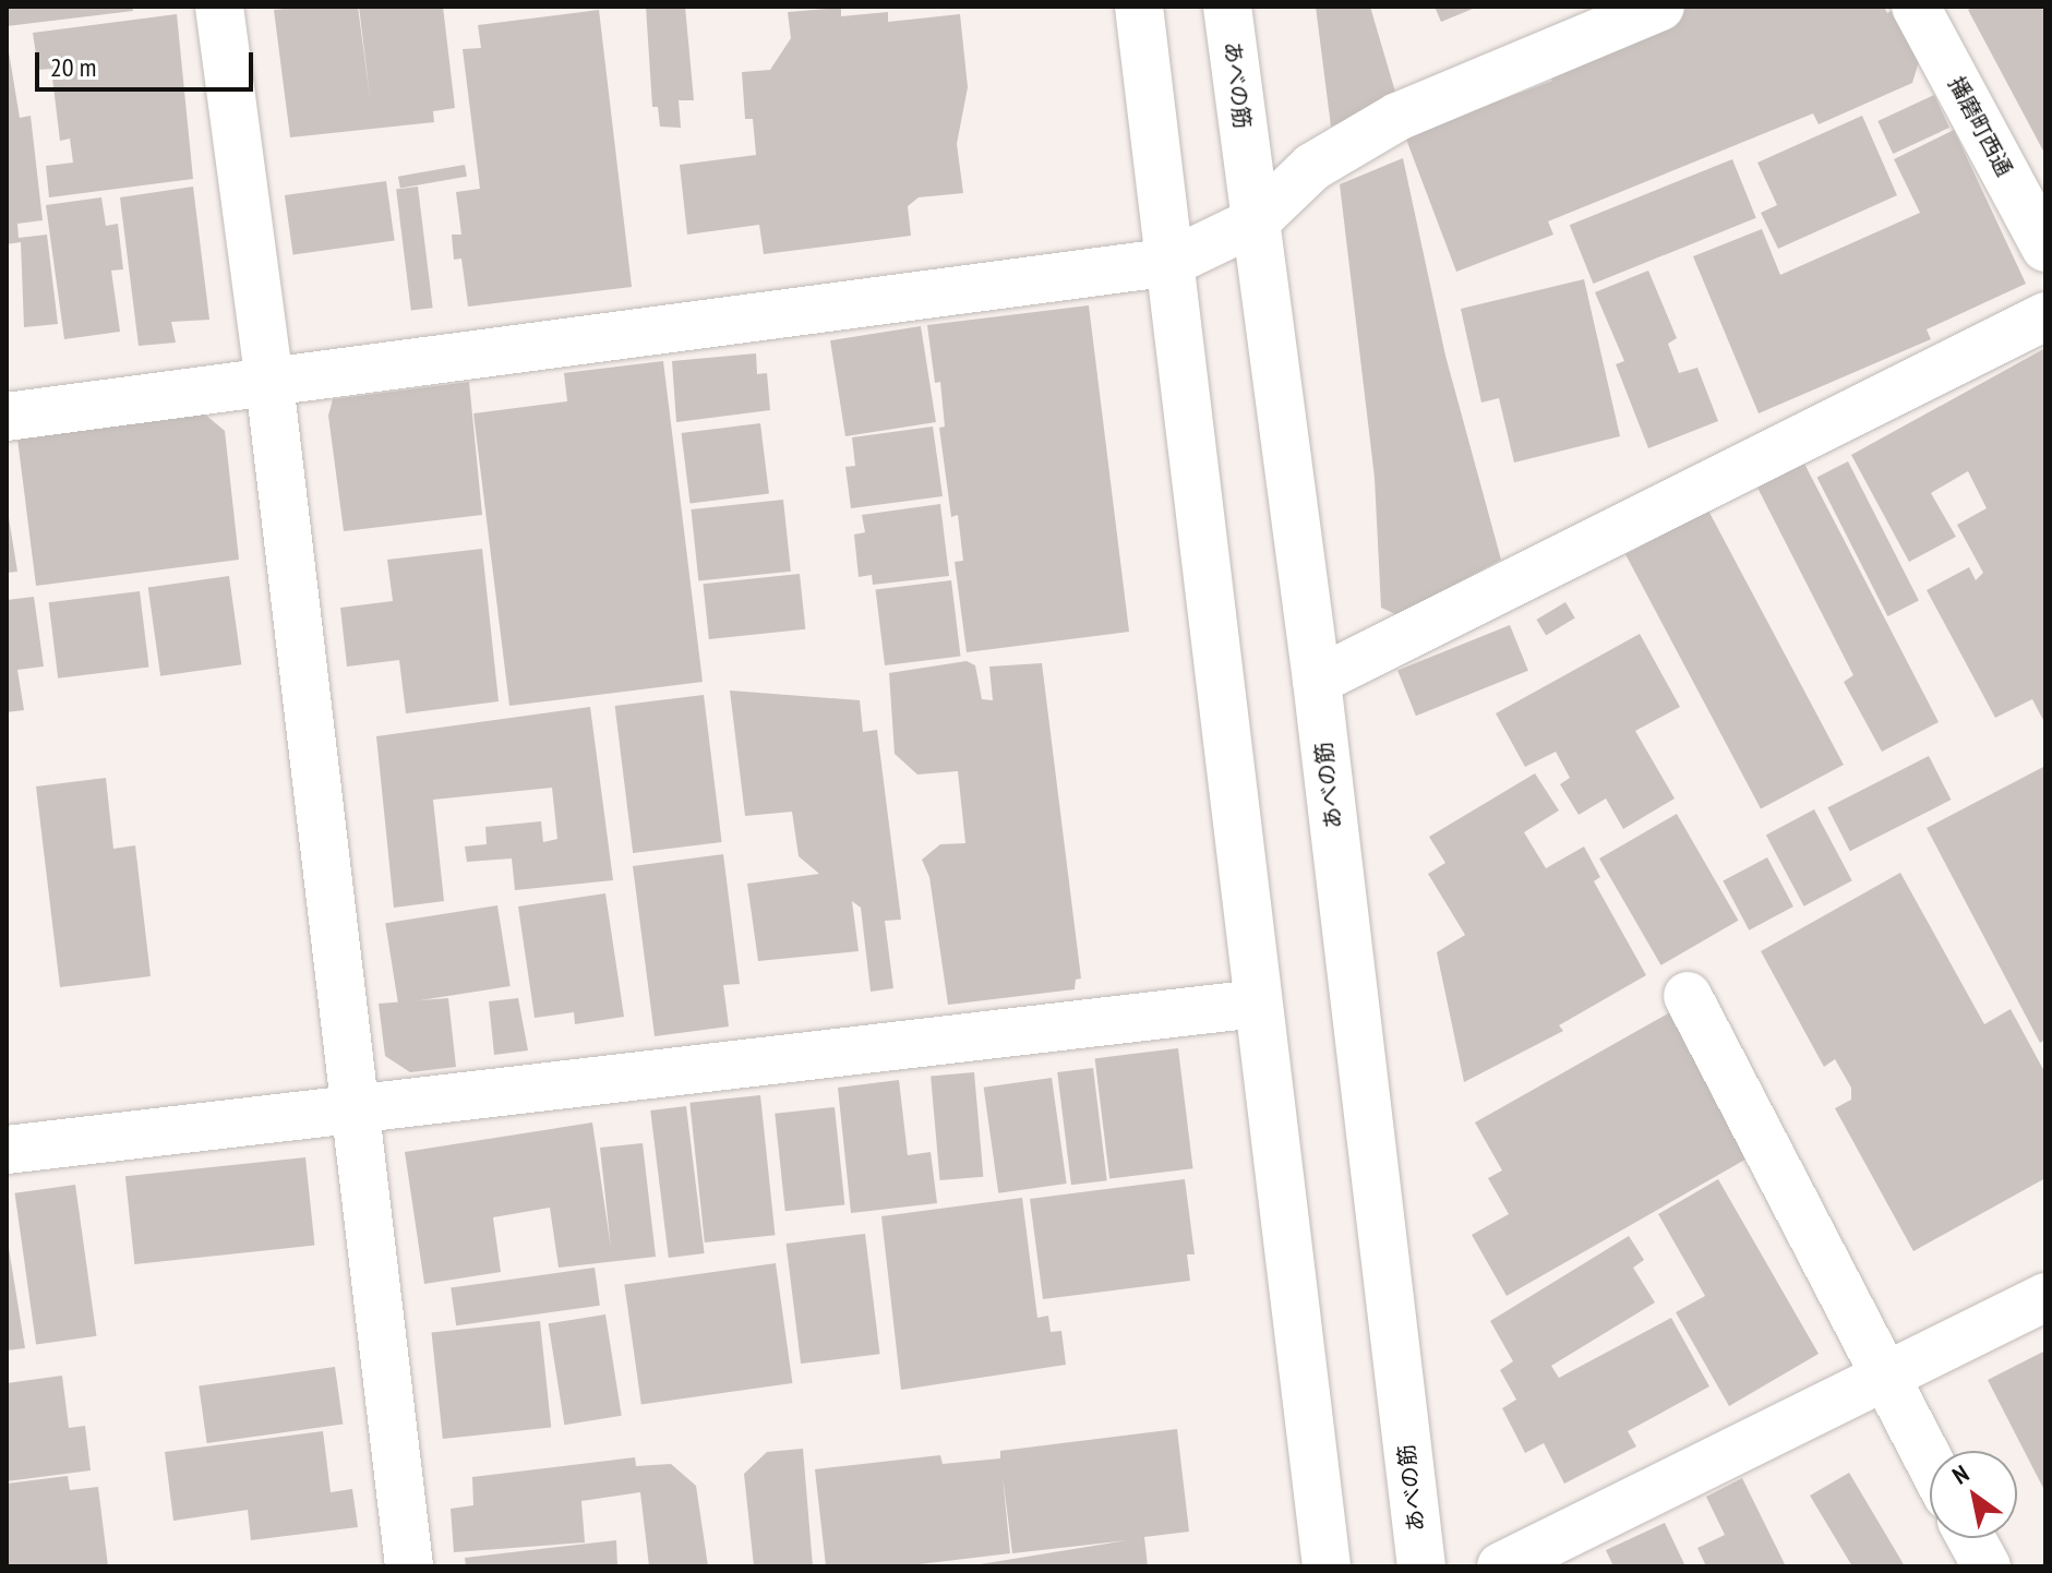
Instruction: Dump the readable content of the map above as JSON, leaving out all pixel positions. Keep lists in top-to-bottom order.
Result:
{
  "streets": {
    "street": ["あべの筋", "播磨町西通"]
  },
  "scale_bar": "20 m",
  "north": "top left"
}
